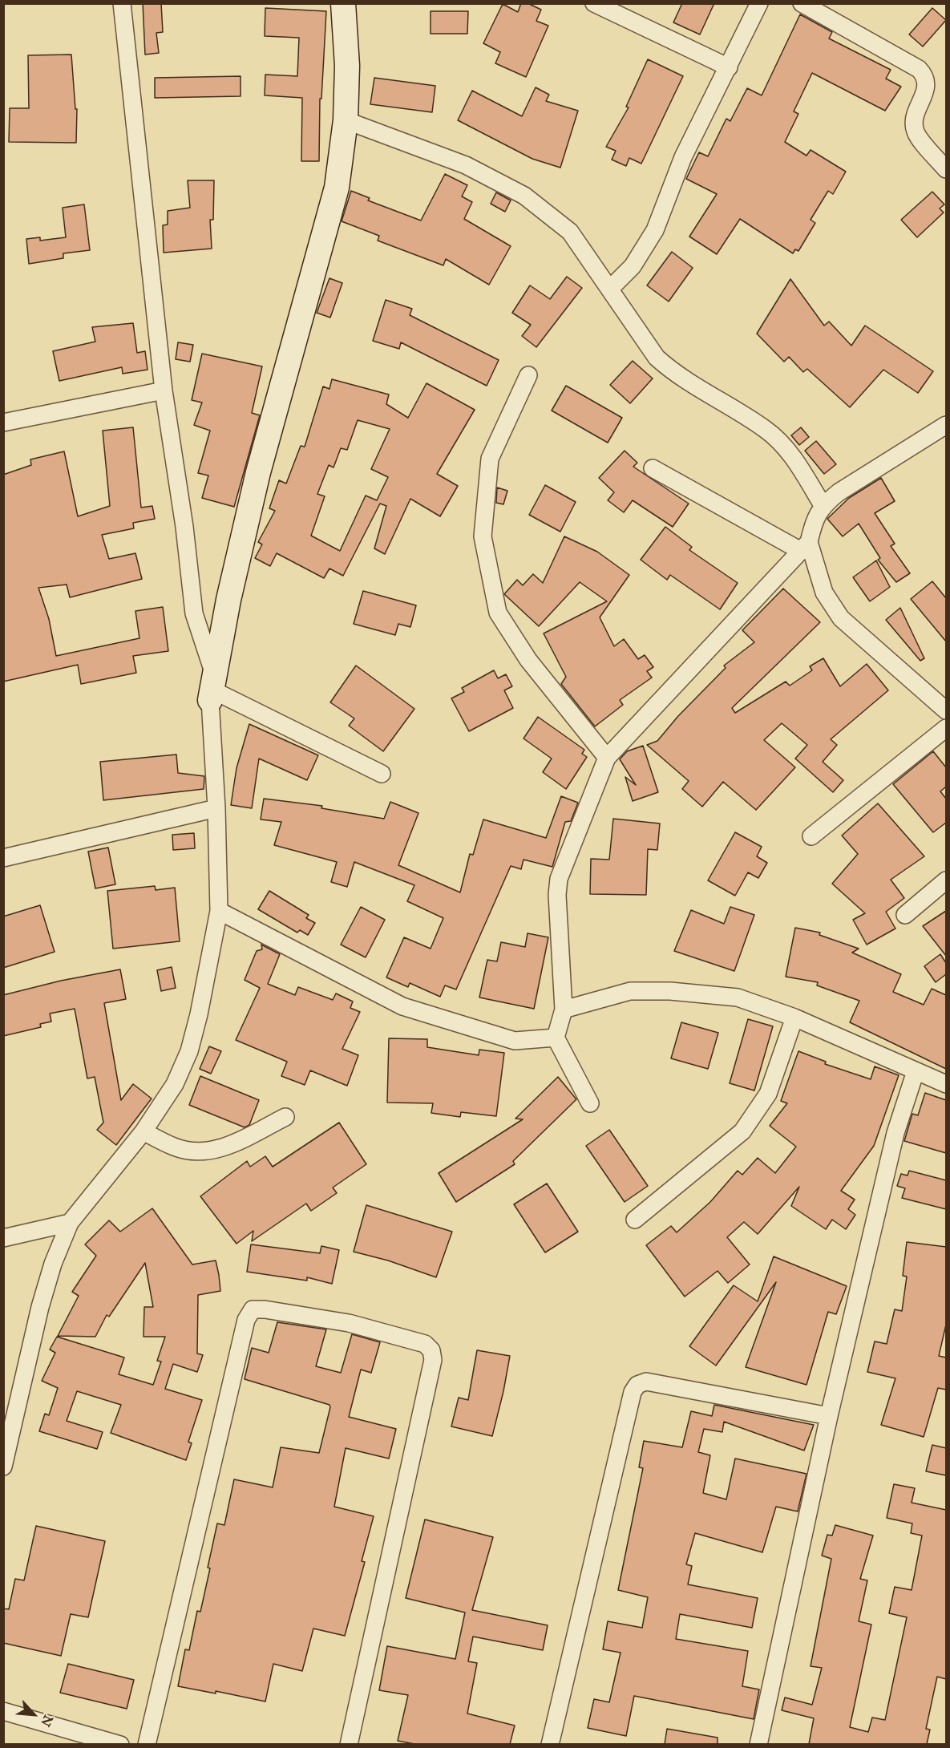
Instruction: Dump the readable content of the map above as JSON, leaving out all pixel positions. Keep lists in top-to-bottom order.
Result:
{
  "north": "bottom right"
}
